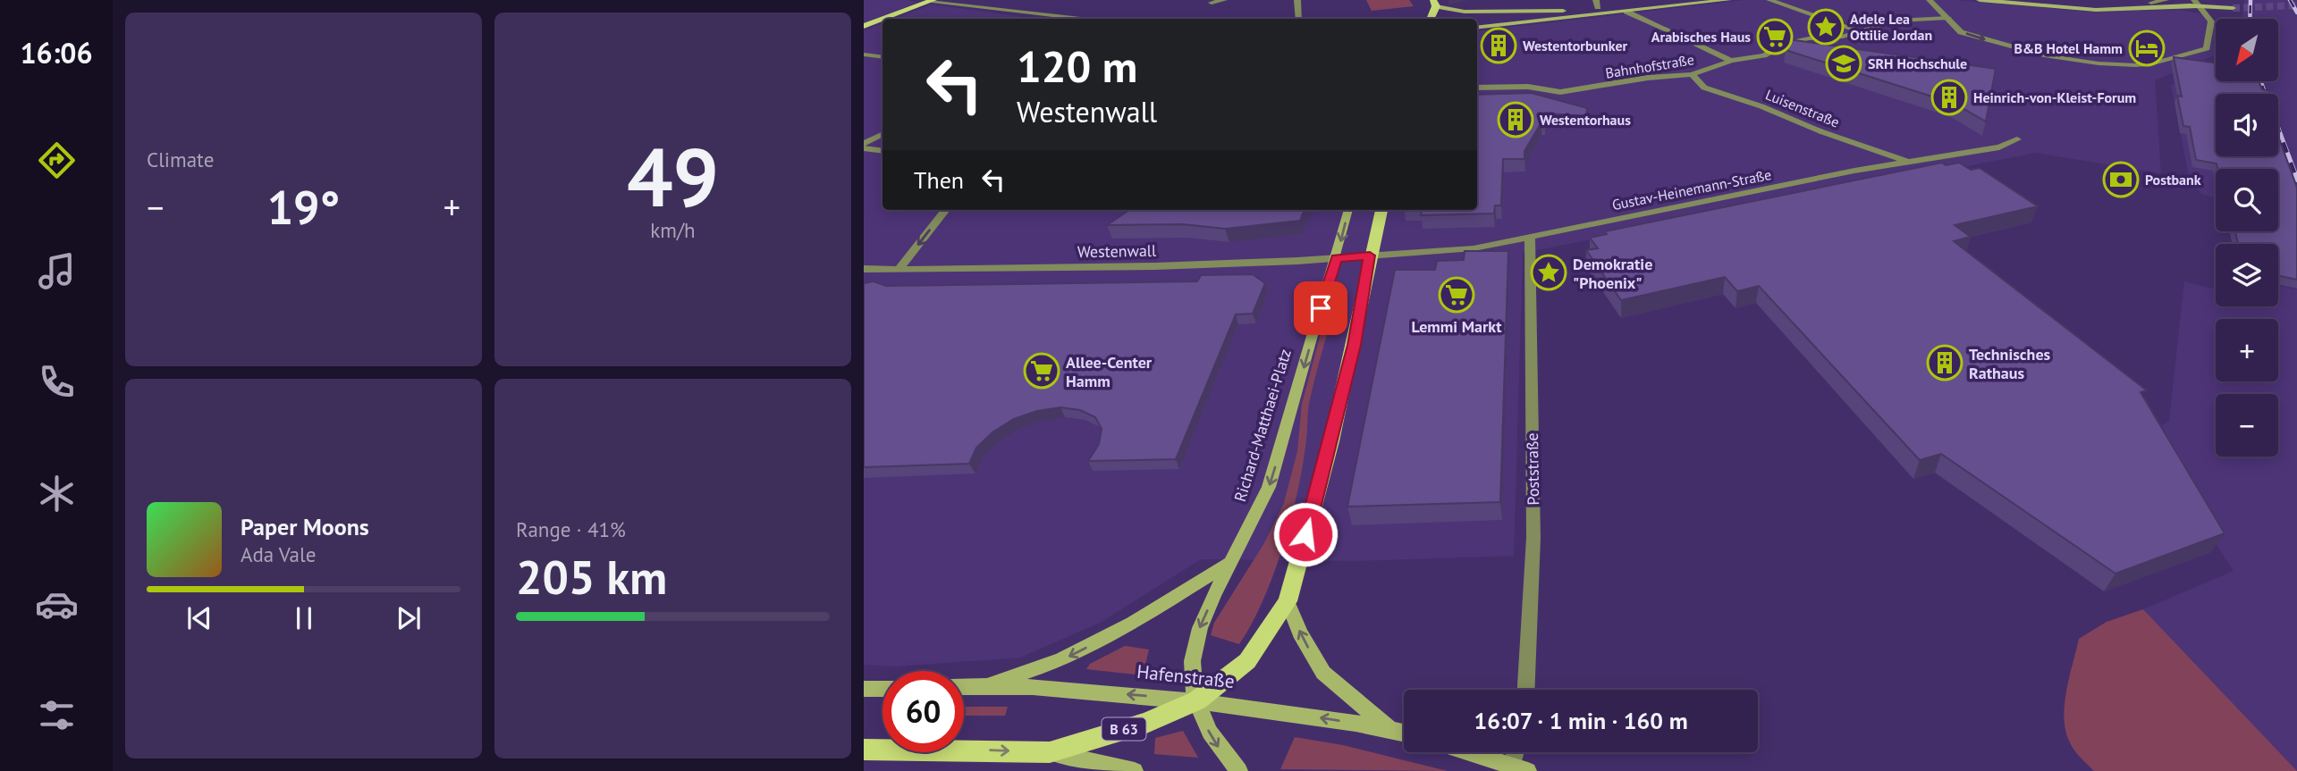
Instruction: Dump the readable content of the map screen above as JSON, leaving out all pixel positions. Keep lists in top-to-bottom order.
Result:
{
  "streets": {
    "main road": ["Richard-Matthaei-Platz", "Hafenstraße", "B 63"],
    "street": [
      "Bahnhofstraße",
      "Luisenstraße",
      "Gustav-Heinemann-Straße",
      "Westenwall",
      "Poststraße"
    ]
  },
  "crossings": [
    ["Bahnhofstraße", "Luisenstraße"],
    ["Luisenstraße", "Gustav-Heinemann-Straße"],
    ["Gustav-Heinemann-Straße", "Westenwall"],
    ["Gustav-Heinemann-Straße", "Poststraße"],
    ["Gustav-Heinemann-Straße", "B 63"],
    ["Westenwall", "Richard-Matthaei-Platz"],
    ["Westenwall", "B 63"],
    ["Richard-Matthaei-Platz", "Hafenstraße"],
    ["Richard-Matthaei-Platz", "B 63"],
    ["Hafenstraße", "B 63"]
  ],
  "places": {
    "place": ["Adele Lea Ottilie Jordan", "Demokratie \"Phoenix\""],
    "supermarket": ["Arabisches Haus", "Lemmi Markt", "Allee-Center Hamm"],
    "building": [
      "Westentorbunker",
      "Heinrich-von-Kleist-Forum",
      "Westentorhaus",
      "Technisches Rathaus"
    ],
    "hotel": ["B&B Hotel Hamm"],
    "school or university": ["SRH Hochschule"],
    "bank": ["Postbank"]
  },
  "north": "bottom left",
  "page": {
    "tabs": "16:06",
    "tile": [
      "Climate",
      ["49", "km/h"],
      ["Range · 41%", "205 km"]
    ],
    "map_buttons": ["+", "−"],
    "turn": ["120 m", "Westenwall"],
    "then": "Then",
    "heat": ["−", "19°", "+"],
    "song": ["Paper Moons", "Ada Vale"],
    "limit": "60",
    "trip": "16:07 · 1 min · 160 m"
  }
}
